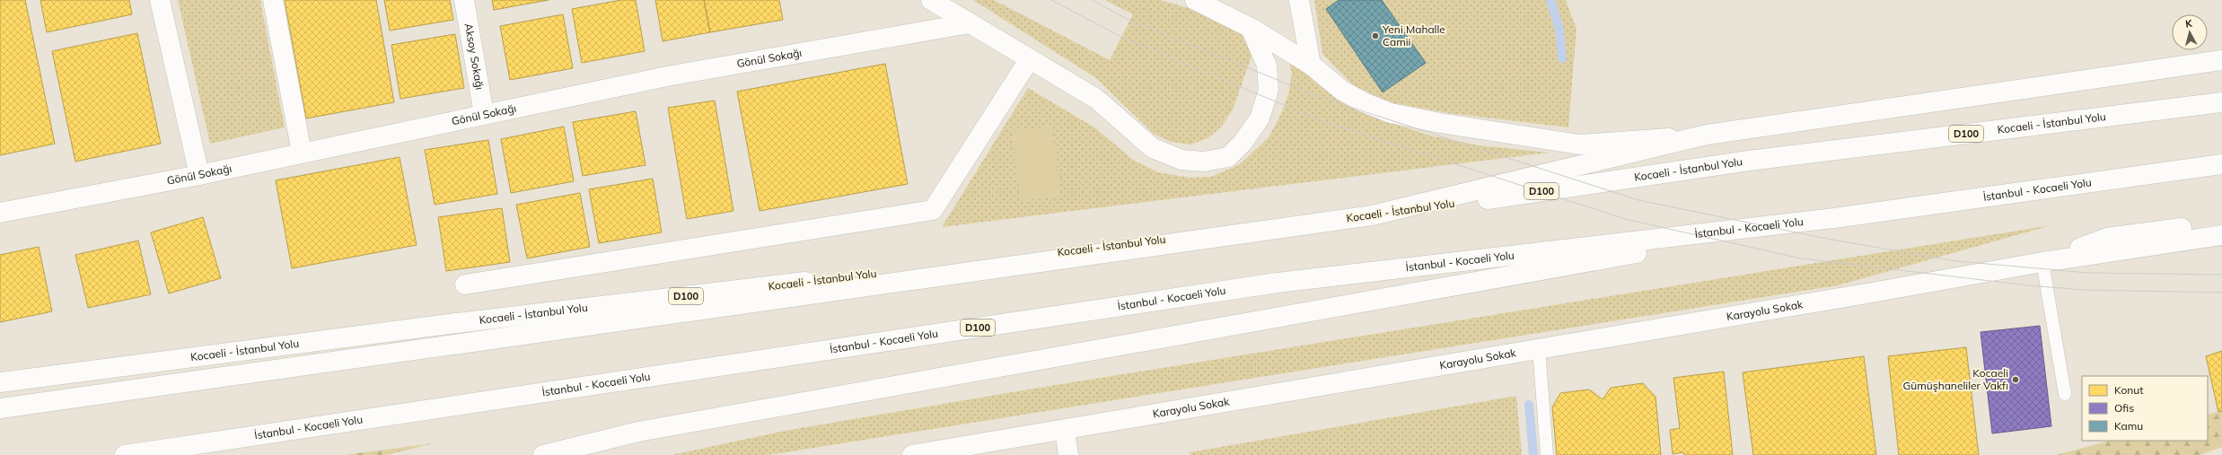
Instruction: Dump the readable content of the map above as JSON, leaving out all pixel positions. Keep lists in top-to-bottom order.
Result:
{
  "streets": {
    "main road": [
      "Aksoy Sokağı",
      "Gönül Sokağı",
      "Kocaeli - İstanbul Yolu",
      "D100",
      "İstanbul - Kocaeli Yolu",
      "Karayolu Sokak"
    ]
  },
  "crossings": [
    ["Aksoy Sokağı", "Gönül Sokağı"]
  ],
  "places": ["Yeni Mahalle Camii", "Kocaeli Gümüşhaneliler Vakfı"],
  "legend": ["Konut", "Ofis", "Kamu"],
  "north": "top"
}
